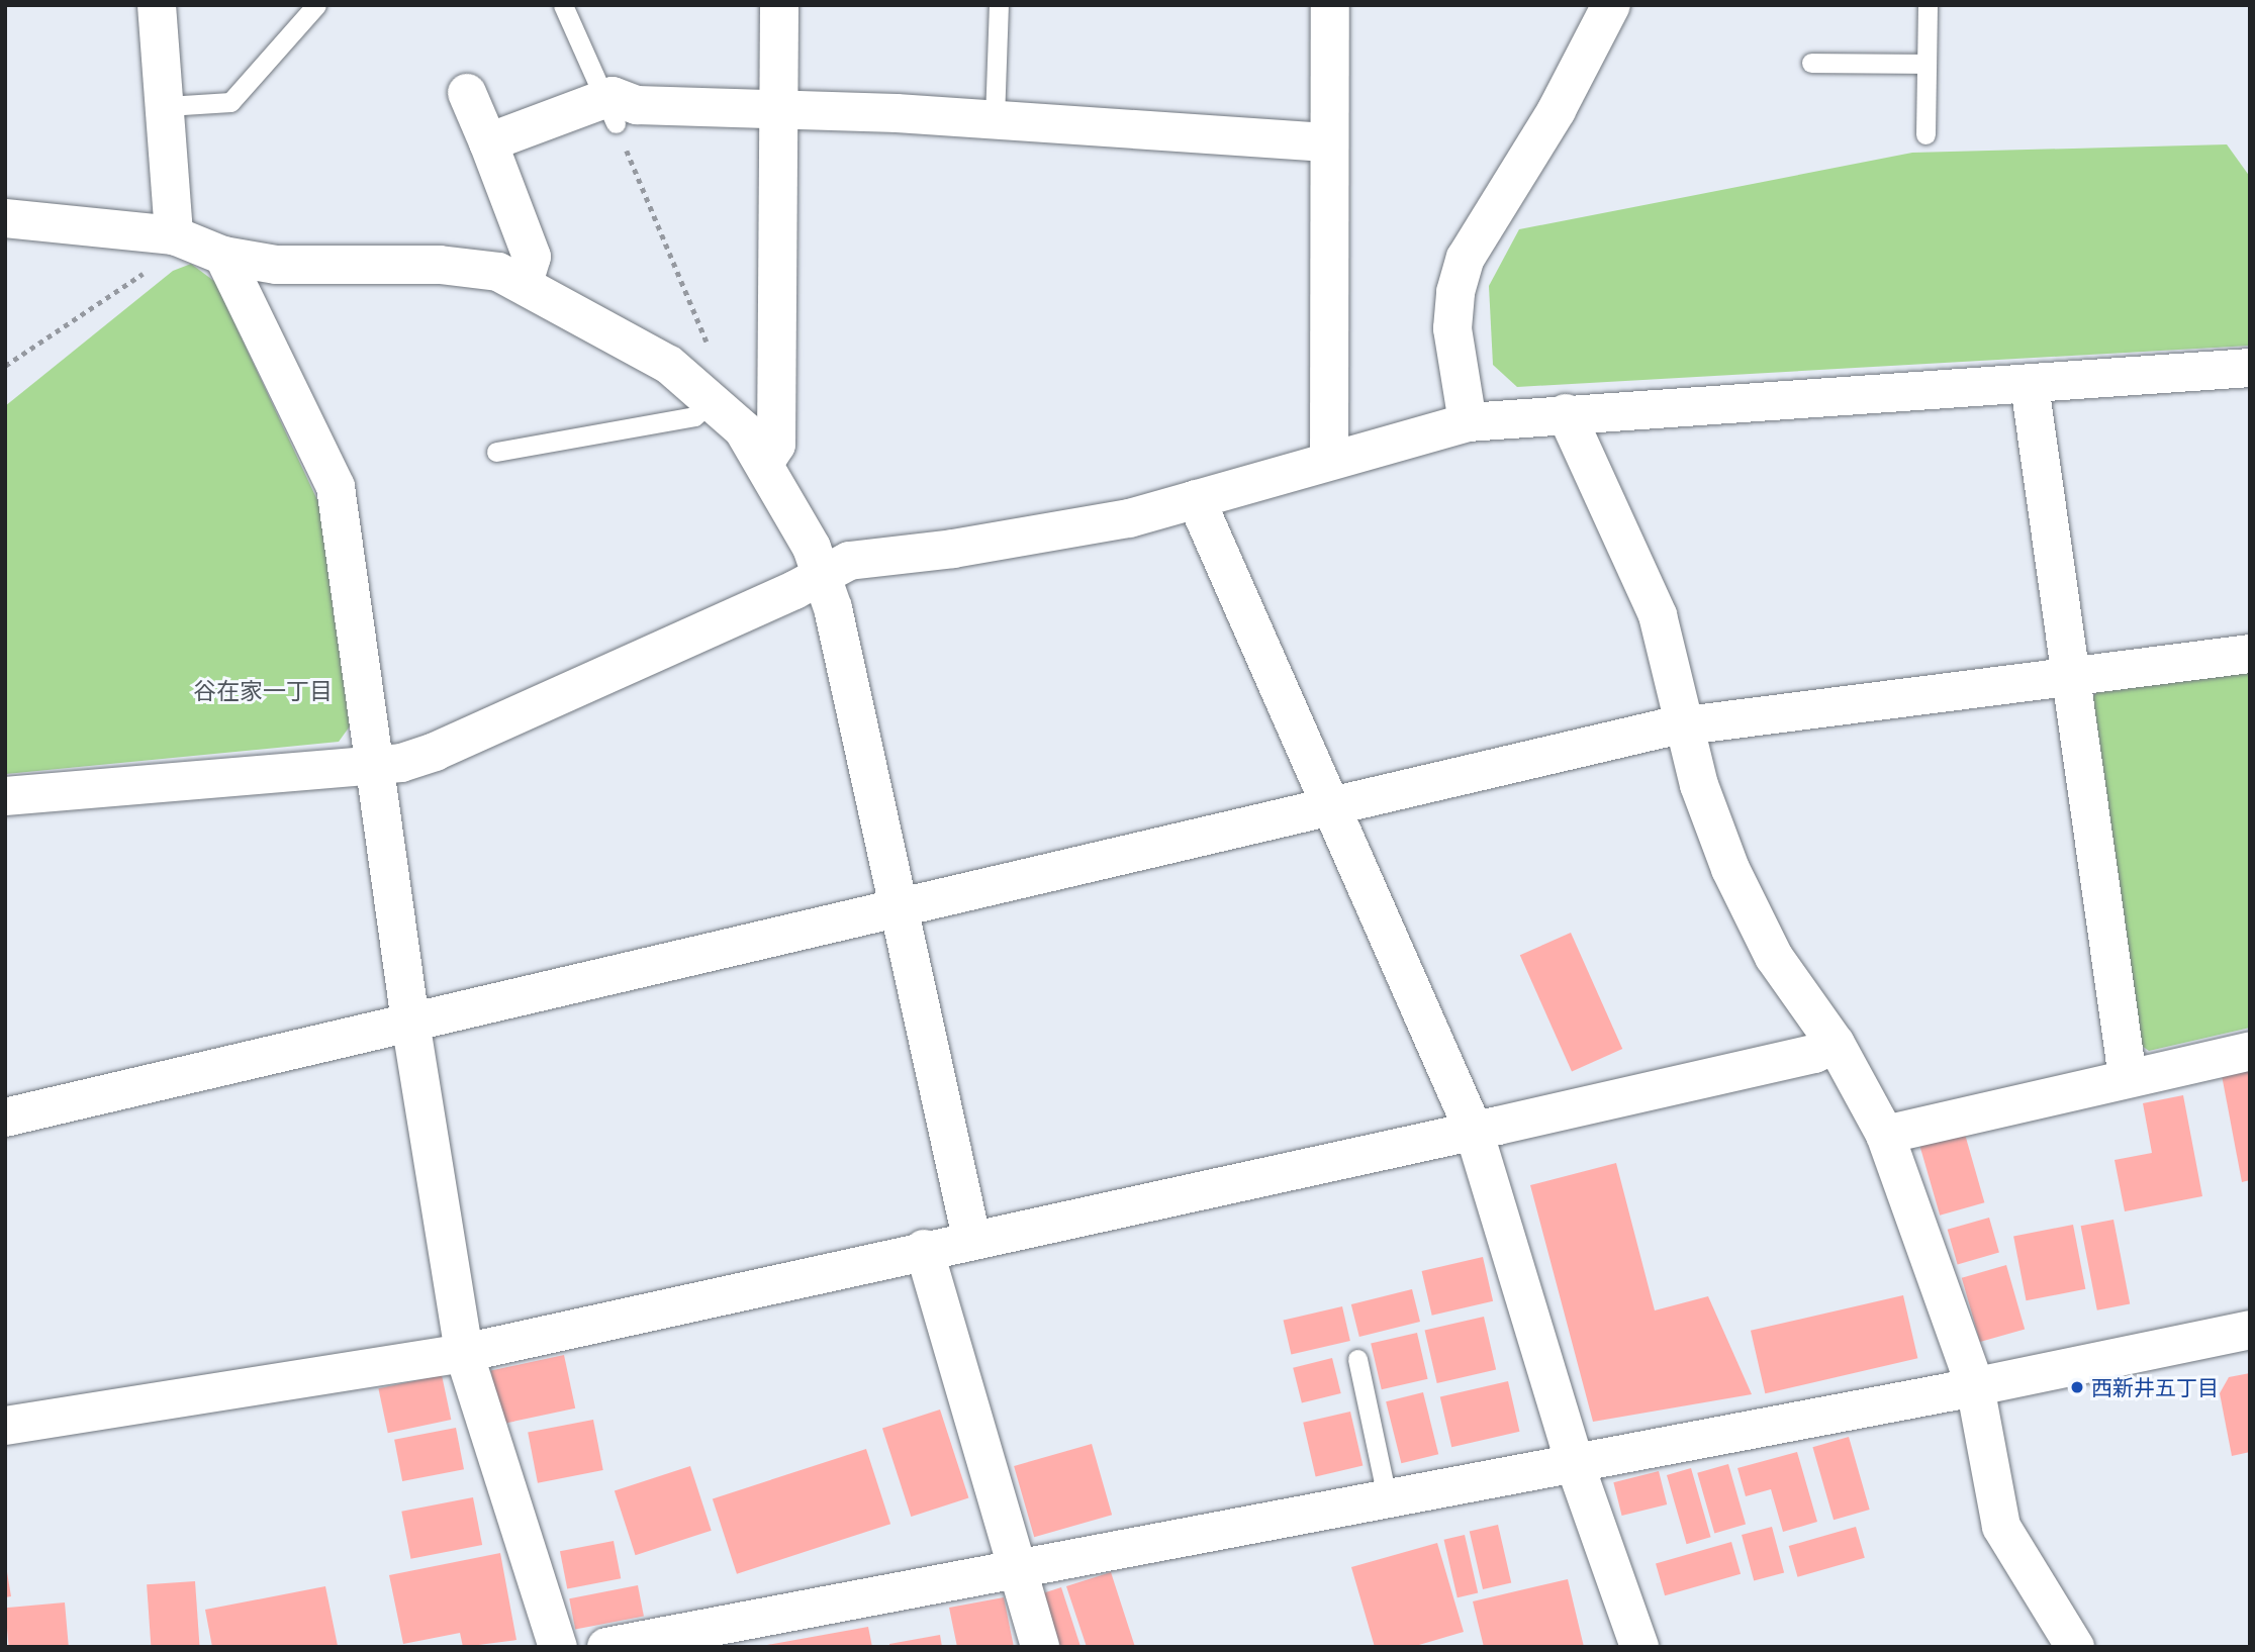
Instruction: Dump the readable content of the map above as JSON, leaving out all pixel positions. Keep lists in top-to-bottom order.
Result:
{
  "districts": ["谷在家一丁目"],
  "places": ["西新井五丁目"]
}
